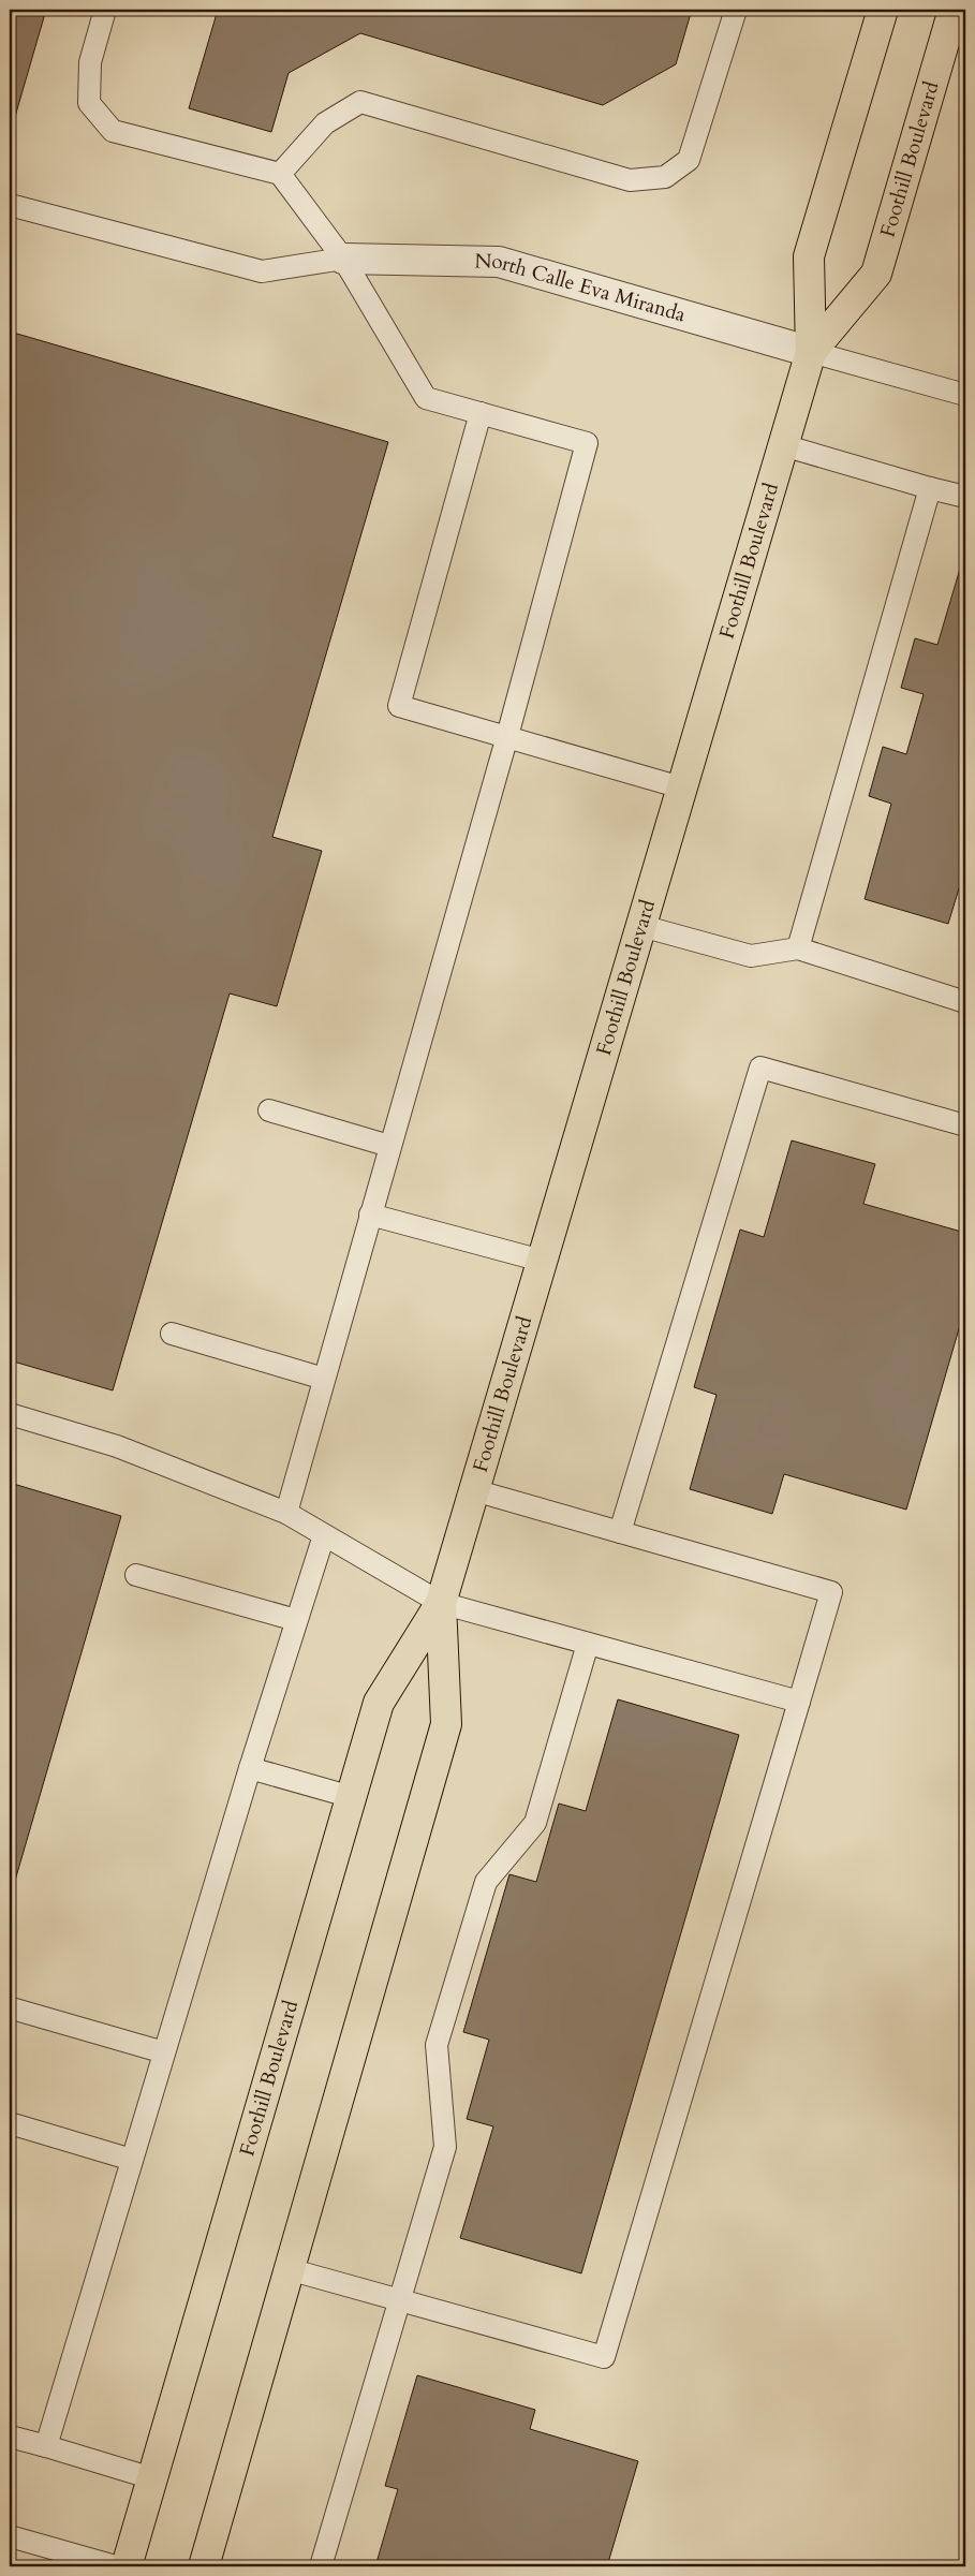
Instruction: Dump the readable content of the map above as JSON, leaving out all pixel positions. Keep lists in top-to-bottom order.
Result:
{
  "streets": {
    "main road": ["Foothill Boulevard"],
    "street": ["North Calle Eva Miranda"]
  },
  "crossings": [
    ["Foothill Boulevard", "North Calle Eva Miranda"]
  ]
}
